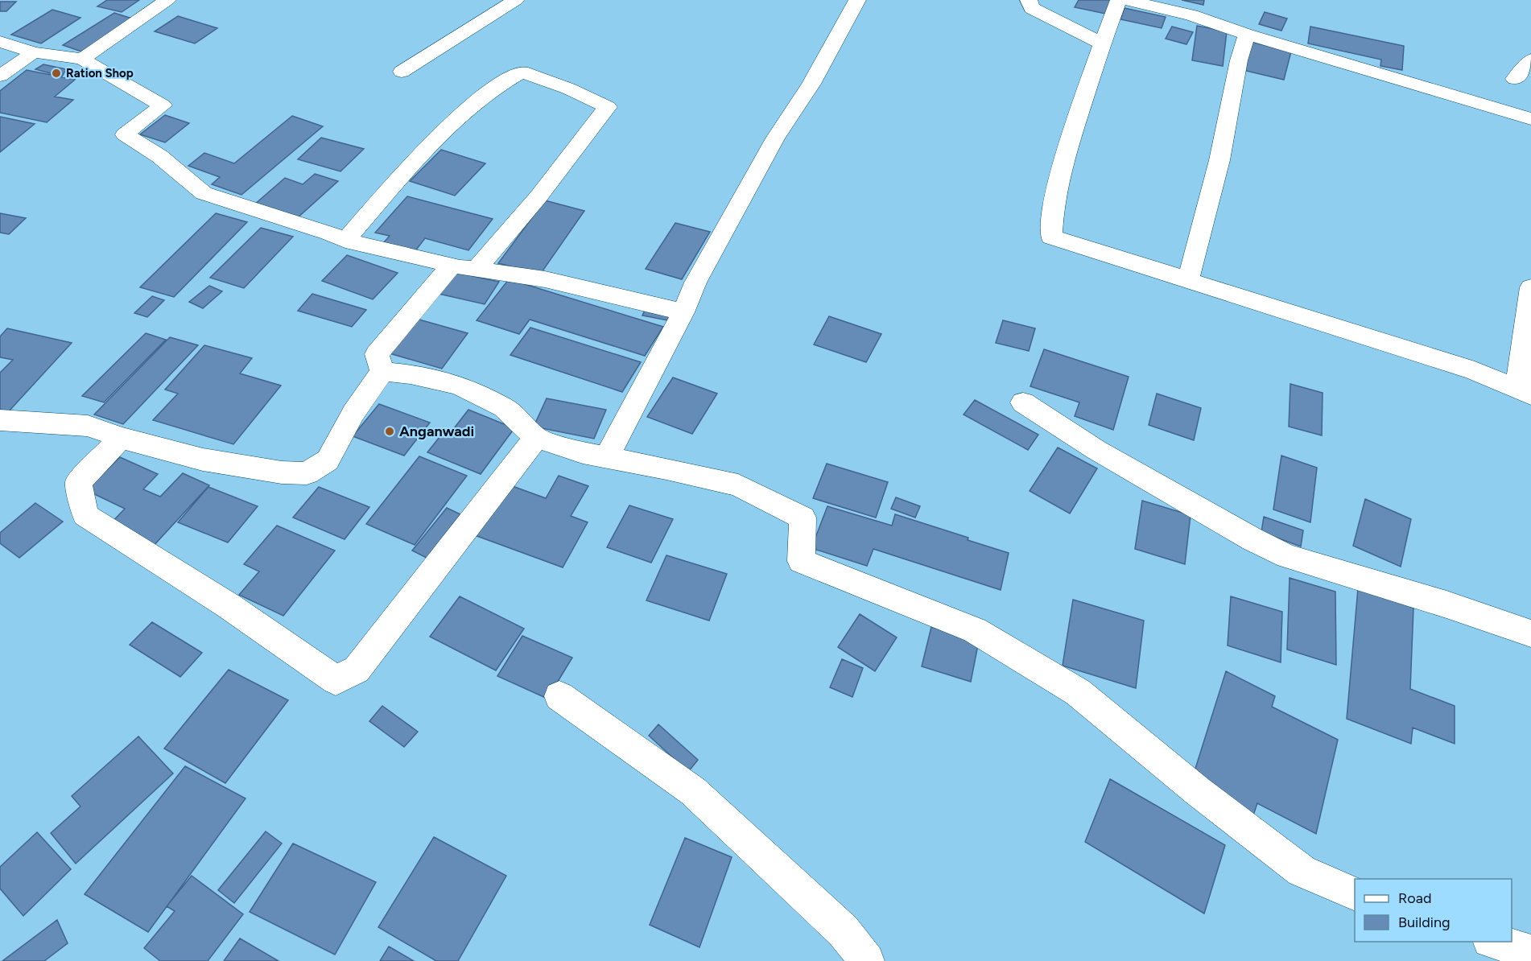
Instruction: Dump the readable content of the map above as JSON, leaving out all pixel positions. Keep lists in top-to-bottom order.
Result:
{
  "places": ["Ration Shop", "Anganwadi"],
  "legend": ["Road", "Building"]
}
